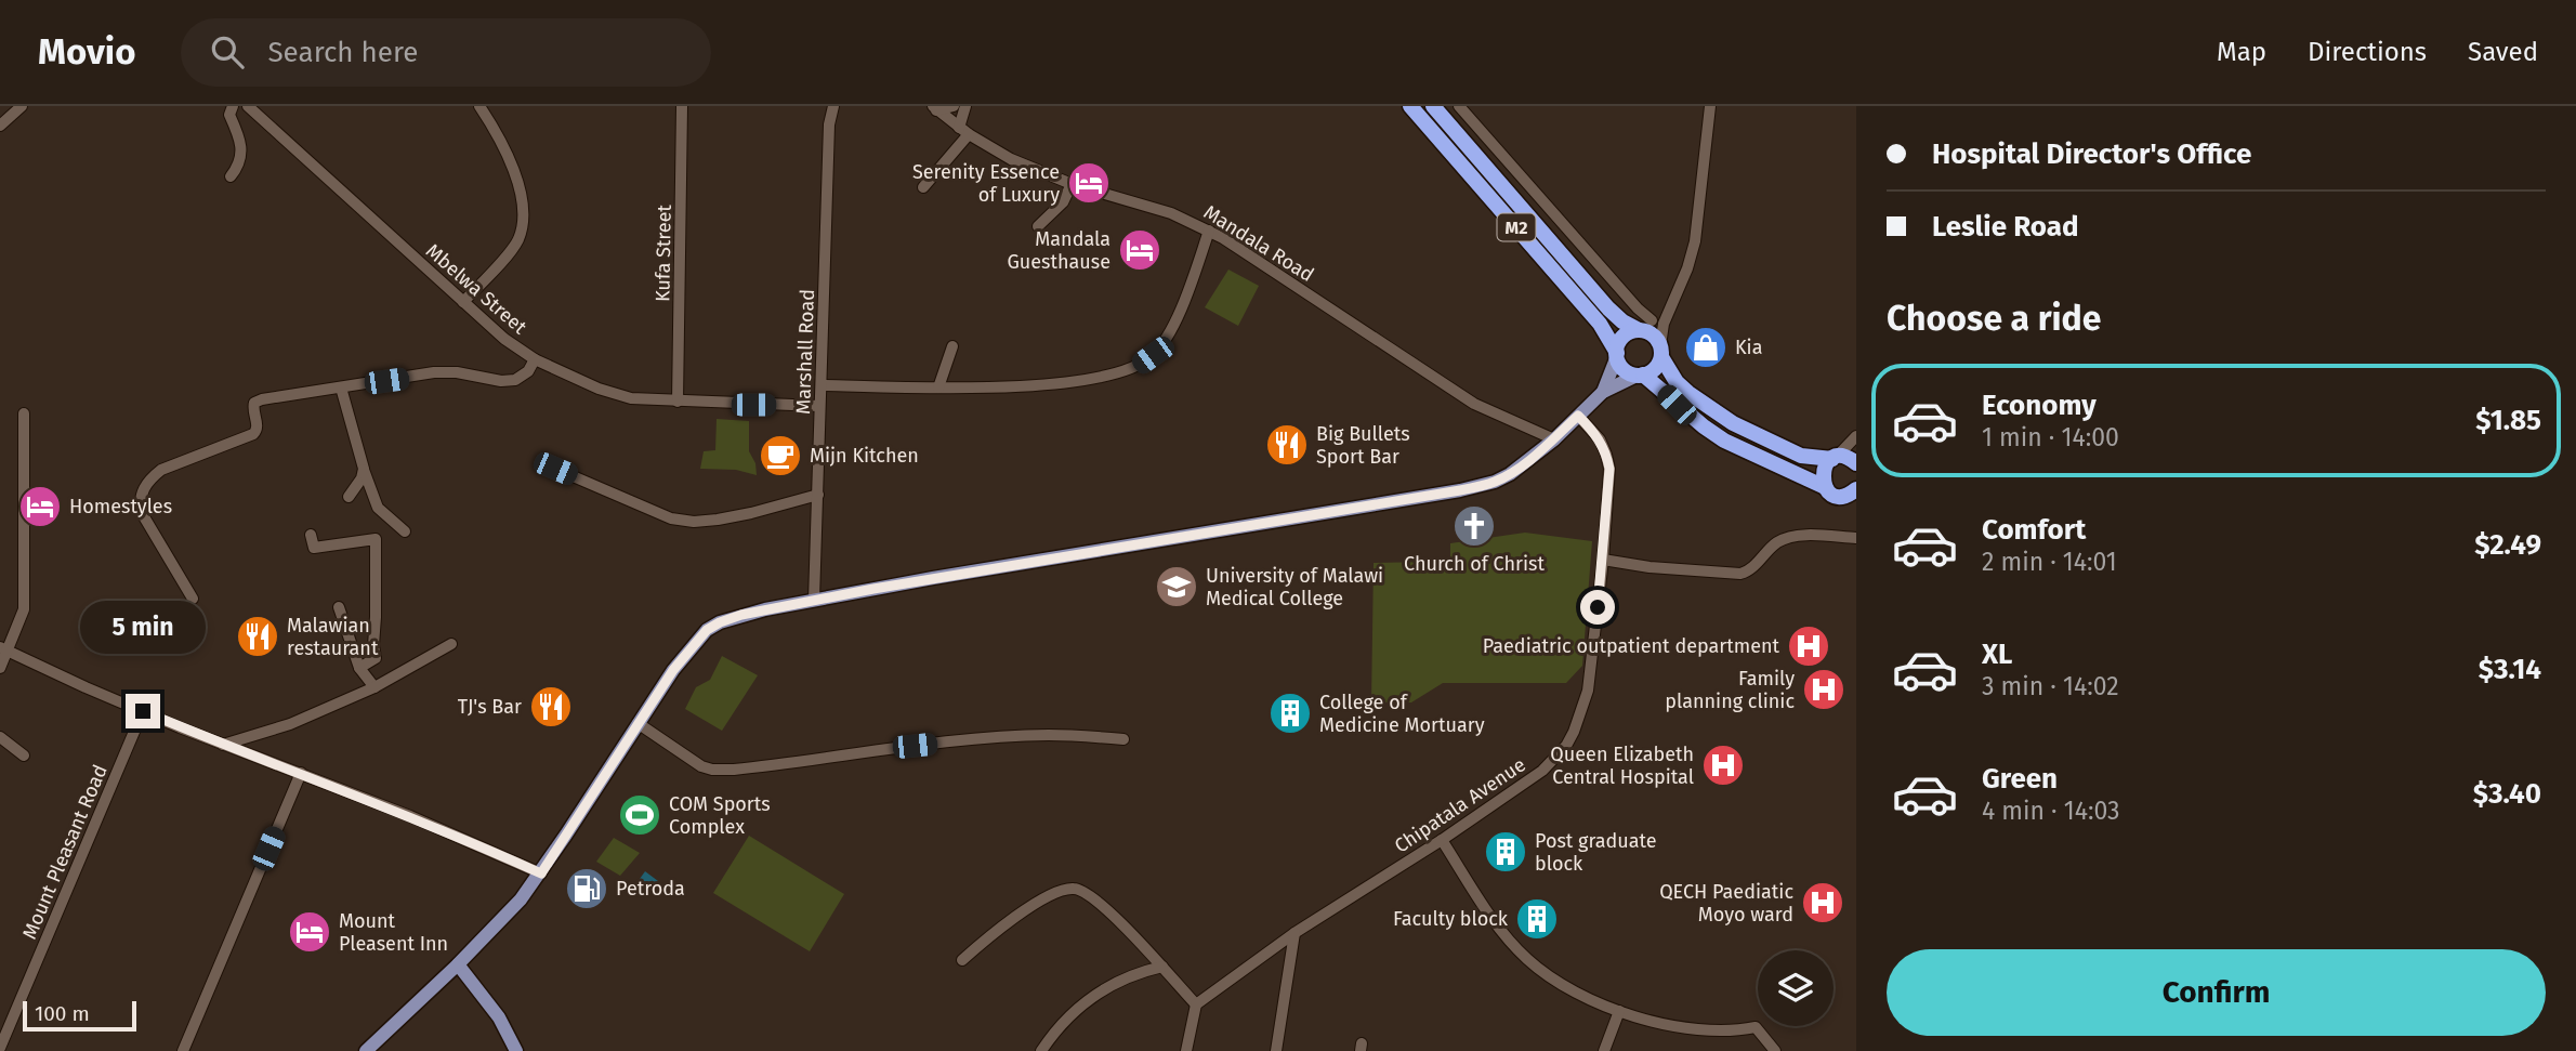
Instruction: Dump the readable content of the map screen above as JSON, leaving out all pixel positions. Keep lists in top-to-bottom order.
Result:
{
  "streets": {
    "highway": ["M2"],
    "street": [
      "Mandala Road",
      "Kufa Street",
      "Mbelwa Street",
      "Marshall Road",
      "Chipatala Avenue",
      "Mount Pleasant Road"
    ]
  },
  "crossings": [
    ["Kufa Street", "Mbelwa Street"],
    ["Mbelwa Street", "Marshall Road"]
  ],
  "places": {
    "hotel": [
      "Serenity Essence of Luxury",
      "Mandala Guesthause",
      "Homestyles",
      "Mount Pleasent Inn"
    ],
    "shop": ["Kia"],
    "restaurant": ["Big Bullets Sport Bar", "Malawian restaurant", "TJ's Bar"],
    "cafe": ["Mijn Kitchen"],
    "church": ["Church of Christ"],
    "school or university": ["University of Malawi Medical College"],
    "hospital": [
      "Paediatric outpatient department",
      "Family planning clinic",
      "Queen Elizabeth Central Hospital",
      "QECH Paediatic Moyo ward"
    ],
    "building": ["College of Medicine Mortuary", "Post graduate block", "Faculty block"],
    "sports": ["COM Sports Complex"],
    "fuel station": ["Petroda"]
  },
  "scale_bar": "100 m",
  "page": {
    "header": "Movio",
    "search": "Search here",
    "nav": ["Map", "Directions", "Saved"],
    "banner": ["Hospital Director's Office", "Leslie Road"],
    "heading": "Choose a ride",
    "list": [
      {
        "name": "Economy",
        "note": "1 min · 14:00",
        "value": "$1.85"
      },
      {
        "name": "Comfort",
        "note": "2 min · 14:01",
        "value": "$2.49"
      },
      {
        "name": "XL",
        "note": "3 min · 14:02",
        "value": "$3.14"
      },
      {
        "name": "Green",
        "note": "4 min · 14:03",
        "value": "$3.40"
      }
    ],
    "bubble": "5 min",
    "buttons": "Confirm",
    "scale": "100 m"
  }
}
